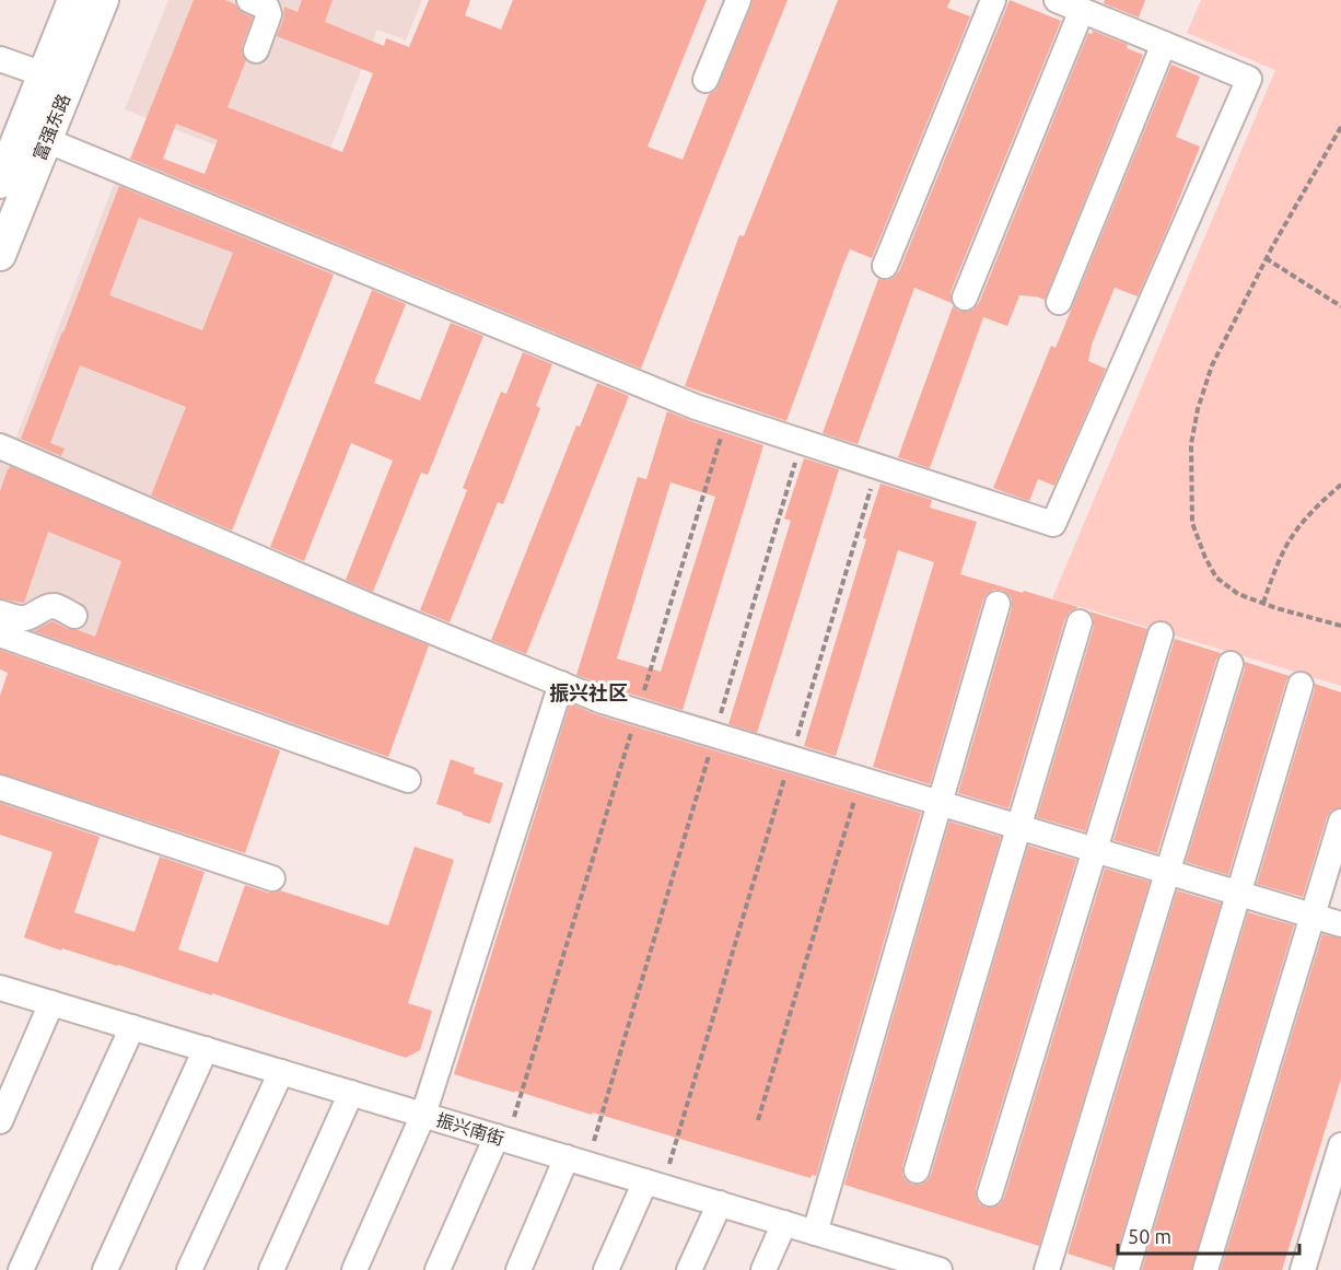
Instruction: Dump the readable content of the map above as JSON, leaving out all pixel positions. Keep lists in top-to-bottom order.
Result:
{
  "streets": {
    "main road": ["富强东路"],
    "street": ["振兴南街"]
  },
  "districts": ["振兴社区"],
  "scale_bar": "50 m"
}
